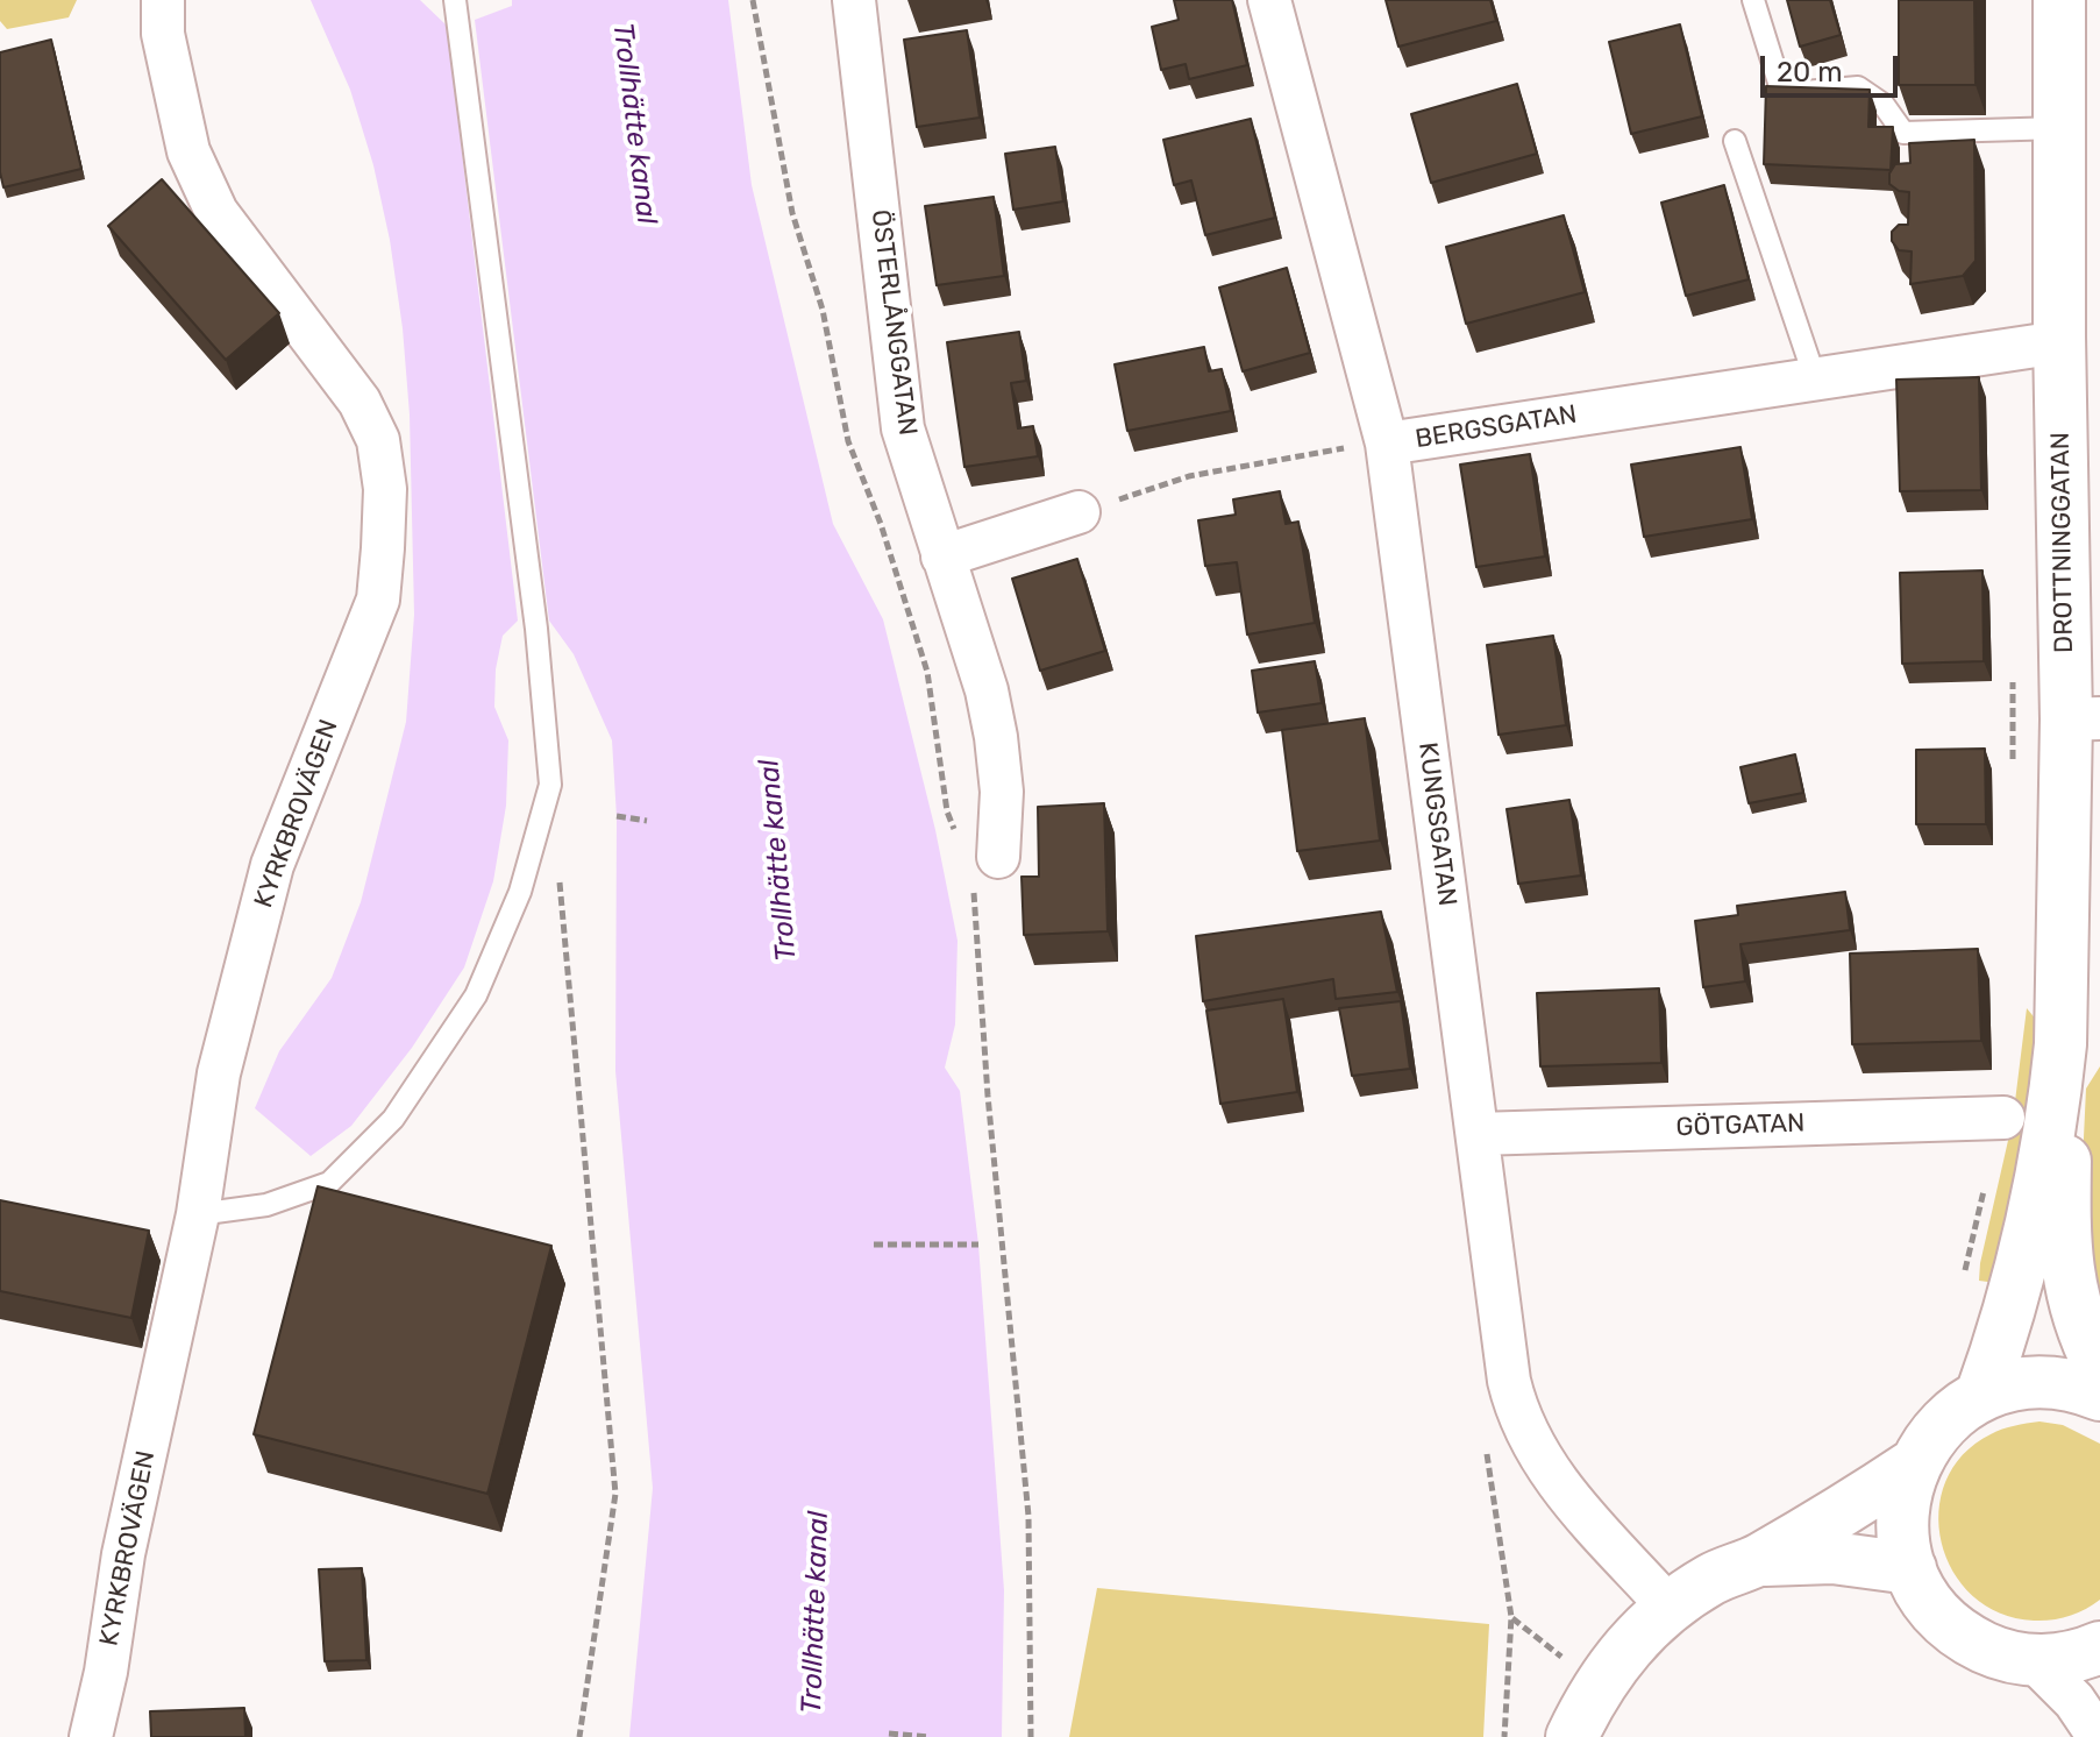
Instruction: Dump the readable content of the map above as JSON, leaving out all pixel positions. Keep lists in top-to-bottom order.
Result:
{
  "streets": {
    "street": [
      "ÖSTERLÅNGGATAN",
      "BERGSGATAN",
      "DROTTNINGGATAN",
      "KYRKBROVÄGEN",
      "KUNGSGATAN",
      "GÖTGATAN"
    ]
  },
  "crossings": [
    ["BERGSGATAN", "DROTTNINGGATAN"],
    ["BERGSGATAN", "KUNGSGATAN"],
    ["KUNGSGATAN", "GÖTGATAN"]
  ],
  "water": ["Trollhätte kanal"],
  "scale_bar": "20 m"
}
